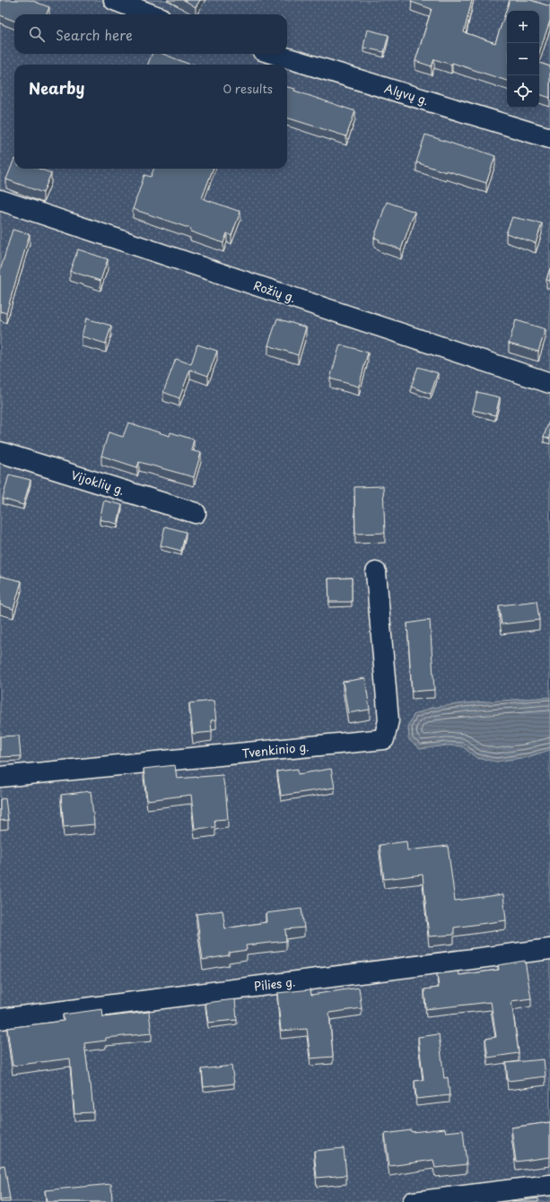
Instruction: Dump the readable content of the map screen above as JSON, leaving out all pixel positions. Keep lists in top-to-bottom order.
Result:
{
  "streets": {
    "street": [
      "Alyvų g.",
      "Rožių g.",
      "Vijoklių g.",
      "Tvenkinio g.",
      "Pilies g."
    ]
  },
  "page": {
    "map_buttons": ["+", "−"],
    "search": "Search here",
    "heading": ["Nearby", "0 results"]
  }
}
